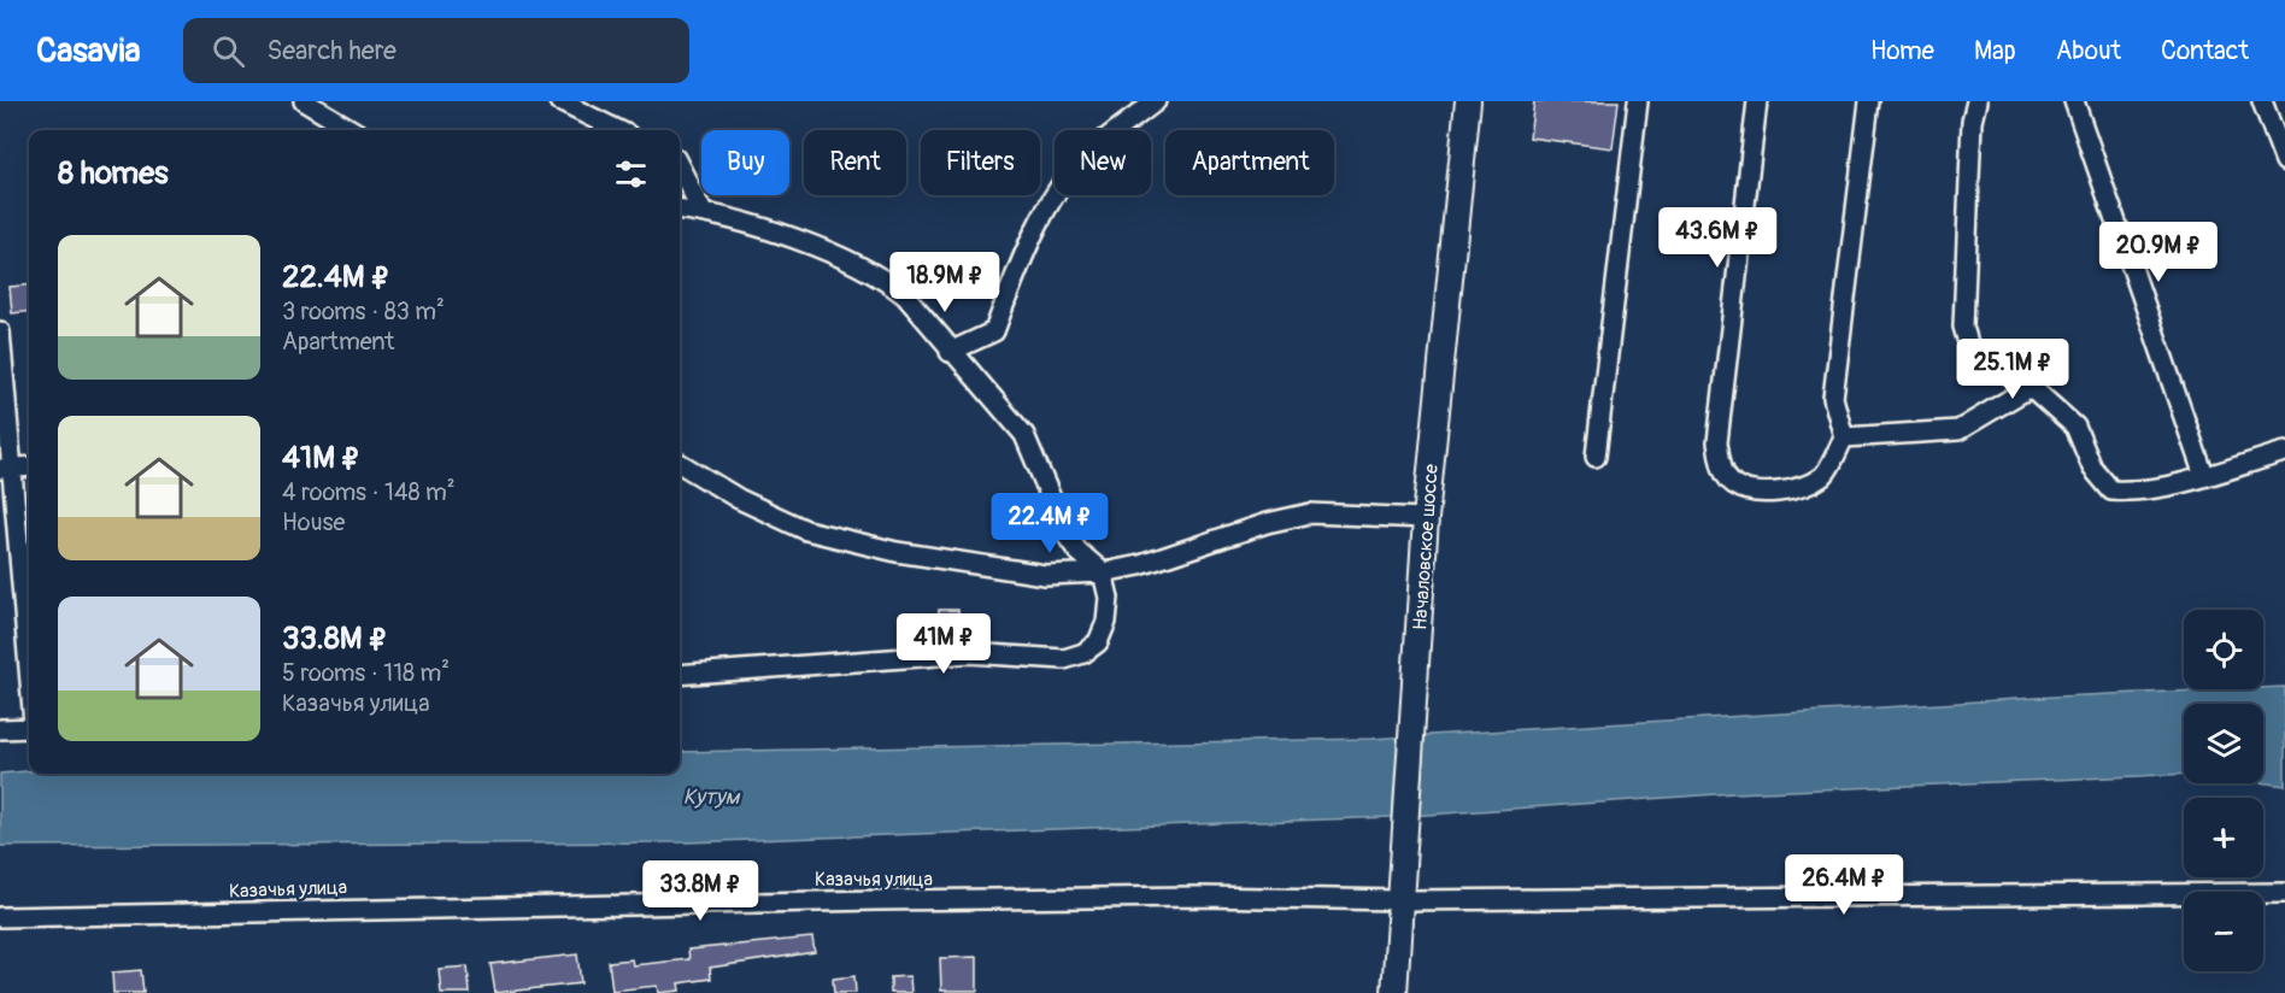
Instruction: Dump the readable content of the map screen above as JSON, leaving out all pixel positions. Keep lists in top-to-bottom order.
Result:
{
  "streets": {
    "main road": ["Началовское шоссе"],
    "street": ["Казачья улица"]
  },
  "crossings": [
    ["Началовское шоссе", "Казачья улица"]
  ],
  "water": ["Кутум"],
  "page": {
    "header": "Casavia",
    "search": "Search here",
    "nav": [
      "Home",
      "Map",
      "About",
      "Contact"
    ],
    "chip": [
      "Buy",
      "Rent",
      "Filters",
      "New",
      "Apartment"
    ],
    "heading": "8 homes",
    "price": [
      "43.6M ₽",
      "20.9M ₽",
      "18.9M ₽",
      "25.1M ₽",
      "22.4M ₽",
      "41M ₽",
      "26.4M ₽",
      "33.8M ₽"
    ],
    "list": [
      {
        "name": "22.4M ₽",
        "note": "3 rooms · 83 m² · Apartment"
      },
      {
        "name": "41M ₽",
        "note": "4 rooms · 148 m² · House"
      },
      {
        "name": "33.8M ₽",
        "note": "5 rooms · 118 m² · Казачья улица"
      }
    ],
    "map_buttons": ["+", "−"]
  }
}
